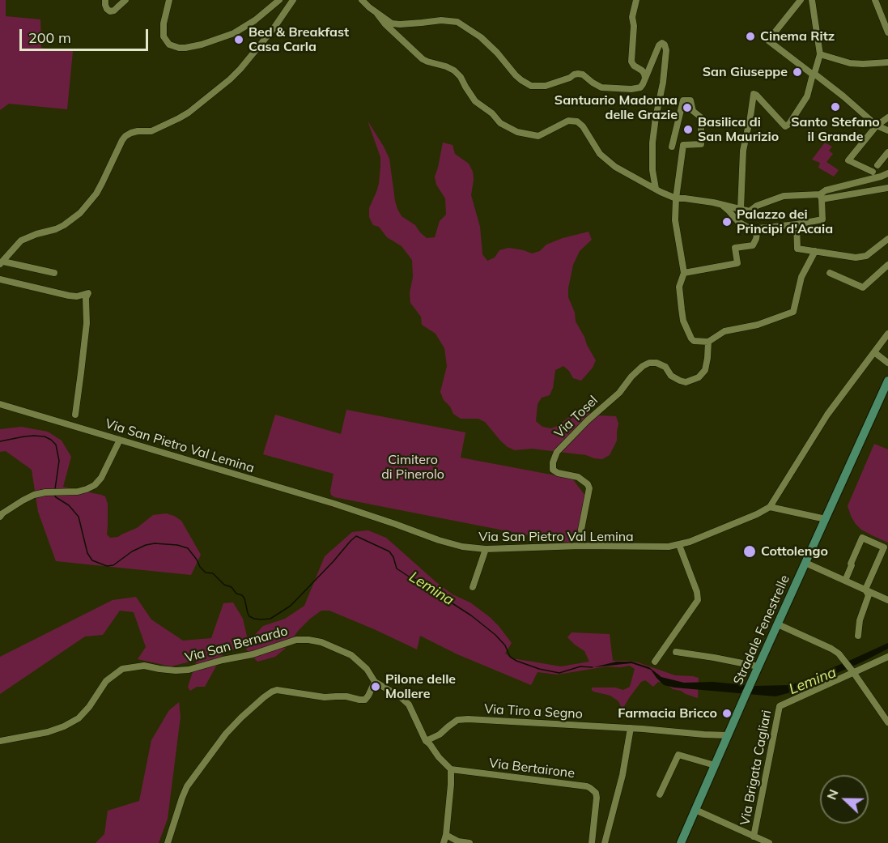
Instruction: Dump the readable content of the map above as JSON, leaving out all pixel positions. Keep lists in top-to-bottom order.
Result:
{
  "streets": {
    "main road": ["Stradale Fenestrelle"],
    "street": [
      "Via Tosel",
      "Via San Pietro Val Lemina",
      "Via San Bernardo",
      "Via Tiro a Segno",
      "Via Brigata Cagliari",
      "Via Bertairone"
    ]
  },
  "crossings": [
    ["Via Tosel", "Via San Pietro Val Lemina"],
    ["Stradale Fenestrelle", "Via Tiro a Segno"]
  ],
  "water": ["Lemina"],
  "parks": ["Cimitero di Pinerolo"],
  "places": [
    "Cinema Ritz",
    "Bed & Breakfast Casa Carla",
    "San Giuseppe",
    "Santo Stefano il Grande",
    "Santuario Madonna delle Grazie",
    "Basilica di San Maurizio",
    "Palazzo dei Principi d'Acaia",
    "Cottolengo",
    "Pilone delle Mollere",
    "Farmacia Bricco"
  ],
  "scale_bar": "200 m",
  "north": "left"
}
